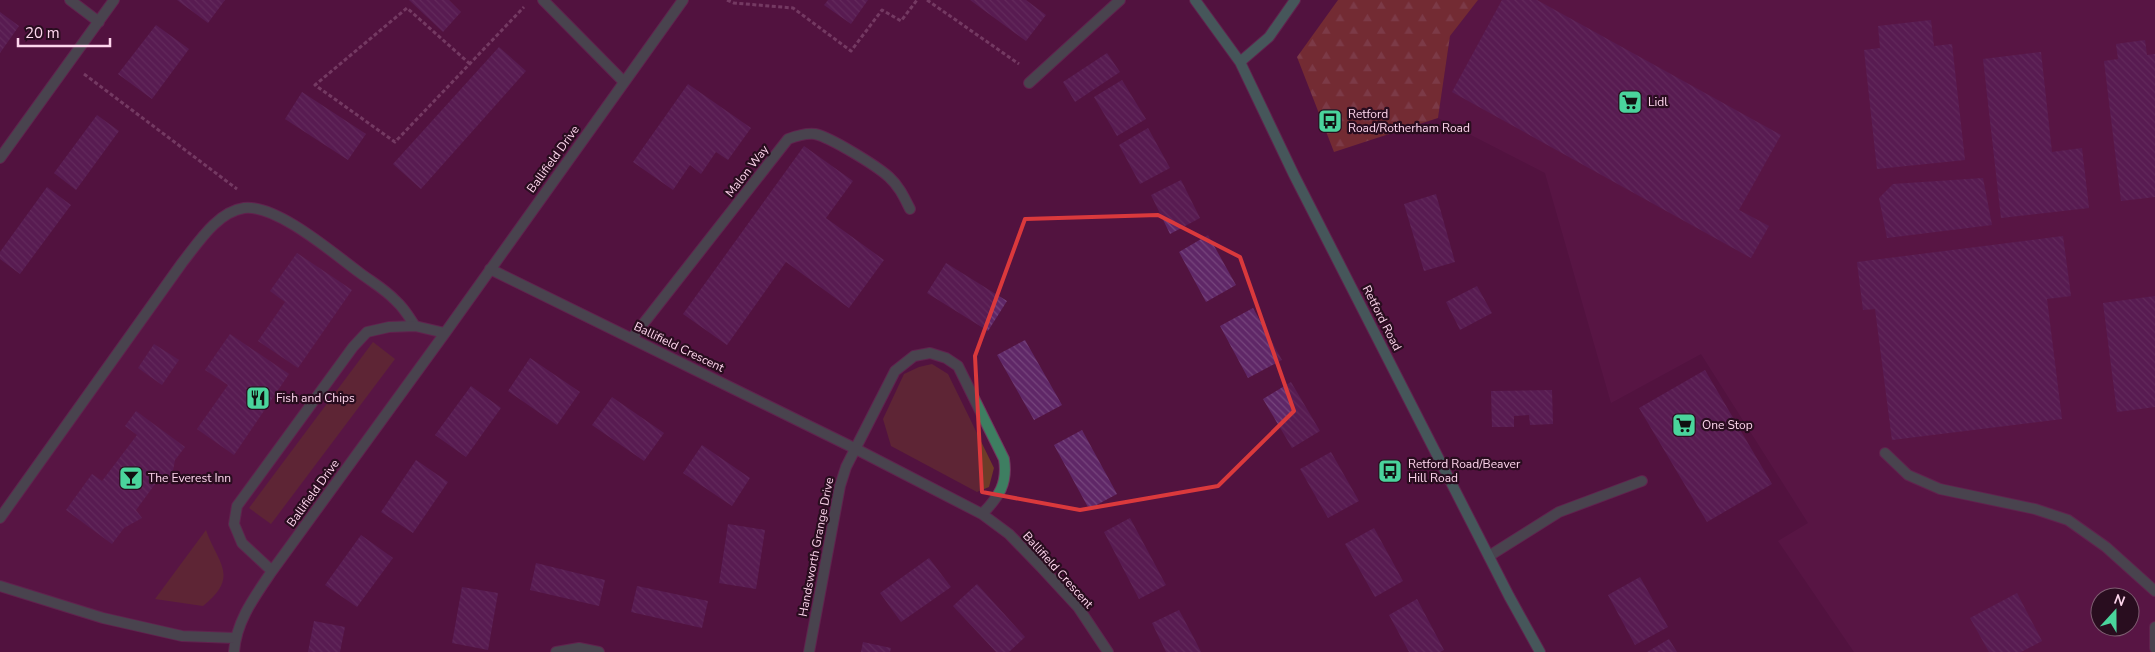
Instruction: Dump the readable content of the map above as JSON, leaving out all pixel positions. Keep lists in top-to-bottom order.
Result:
{
  "streets": {
    "main road": ["Retford Road"],
    "street": [
      "Ballifield Drive",
      "Malon Way",
      "Ballifield Crescent",
      "Handsworth Grange Drive"
    ]
  },
  "crossings": [
    ["Ballifield Drive", "Ballifield Crescent"],
    ["Malon Way", "Ballifield Crescent"],
    ["Ballifield Crescent", "Handsworth Grange Drive"]
  ],
  "places": {
    "supermarket": ["Lidl", "One Stop"],
    "bus stop": ["Retford Road/Rotherham Road", "Retford Road/Beaver Hill Road"],
    "restaurant": ["Fish and Chips"],
    "bar": ["The Everest Inn"]
  },
  "scale_bar": "20 m",
  "north": "top"
}
